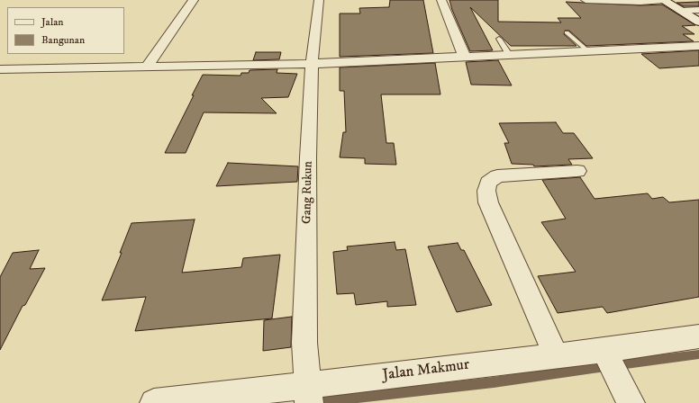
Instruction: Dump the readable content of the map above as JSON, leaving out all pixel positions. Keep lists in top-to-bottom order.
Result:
{
  "streets": {
    "street": ["Gang Rukun", "Jalan Makmur"]
  },
  "crossings": [
    ["Gang Rukun", "Jalan Makmur"]
  ],
  "legend": ["Jalan", "Bangunan"]
}
